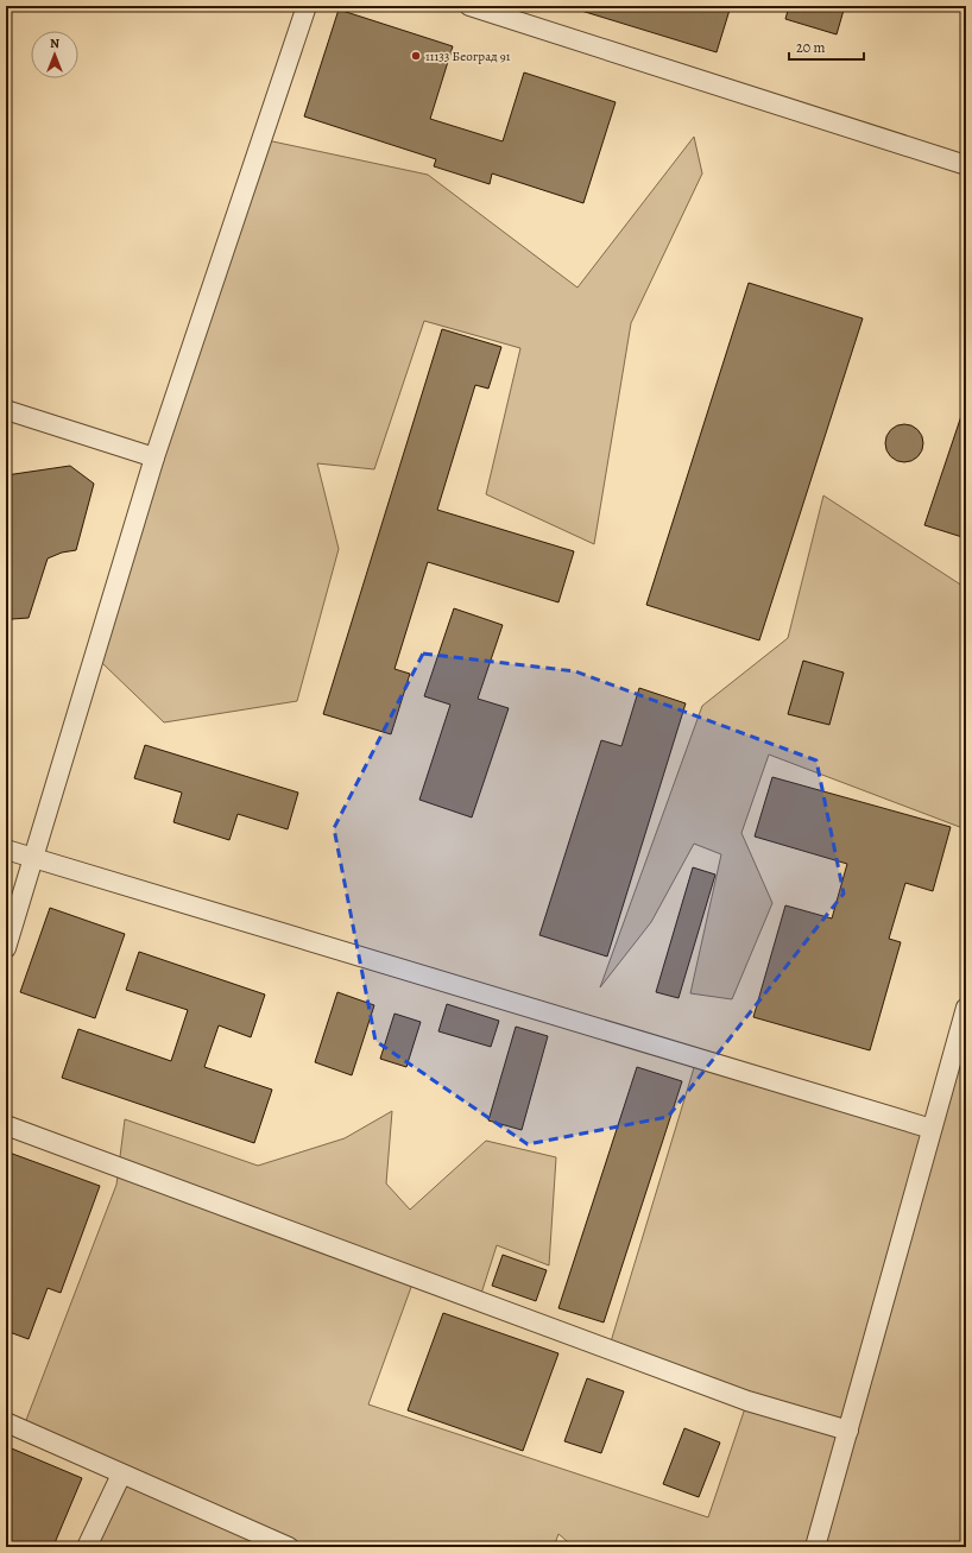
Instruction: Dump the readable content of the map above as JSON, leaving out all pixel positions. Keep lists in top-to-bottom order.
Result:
{
  "places": ["11133 Београд 91"],
  "scale_bar": "20 m",
  "north": "top"
}
